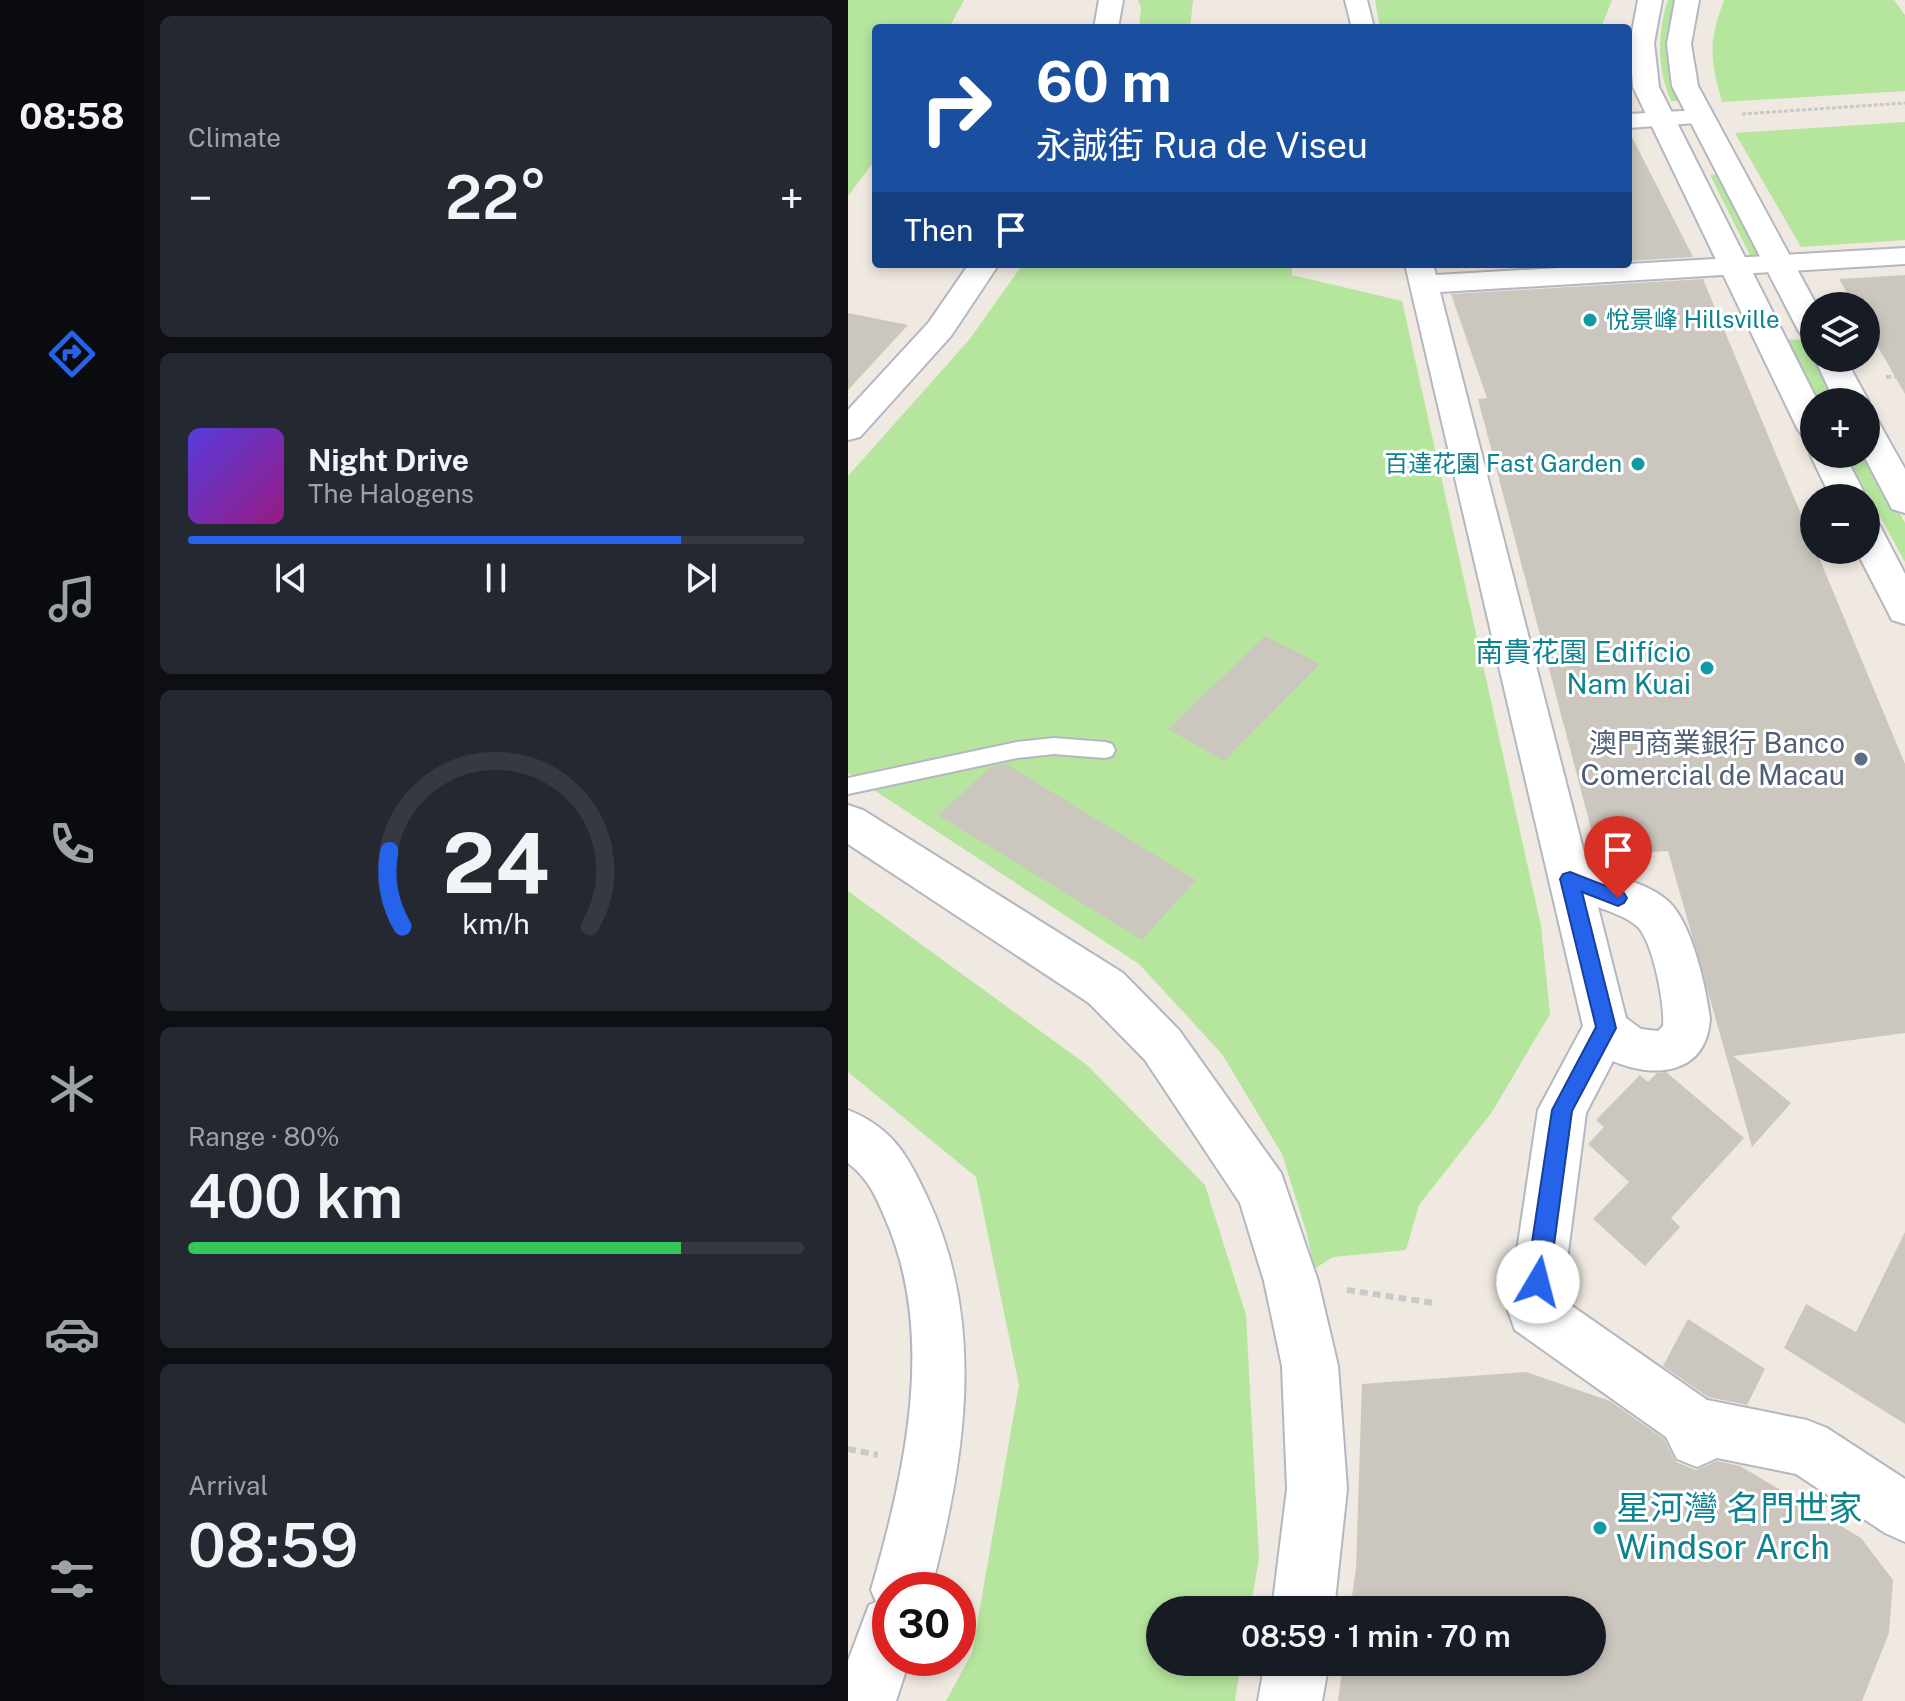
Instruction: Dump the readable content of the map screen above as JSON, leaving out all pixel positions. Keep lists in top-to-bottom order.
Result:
{
  "places": [
    "悅景峰 Hillsville",
    "百達花園 Fast Garden",
    "南貴花園 Edifício Nam Kuai",
    "澳門商業銀行 Banco Comercial de Macau",
    "星河灣 名門世家 Windsor Arch"
  ],
  "page": {
    "tabs": "08:58",
    "tile": [
      "Climate",
      ["Range · 80%", "400 km"],
      ["Arrival", "08:59"]
    ],
    "turn": ["60 m", "永誠街 Rua de Viseu"],
    "heat": ["−", "22°", "+"],
    "then": "Then",
    "map_buttons": ["+", "−"],
    "song": ["Night Drive", "The Halogens"],
    "limit": "30",
    "trip": "08:59 · 1 min · 70 m",
    "gauge": ["24", "km/h"]
  }
}
